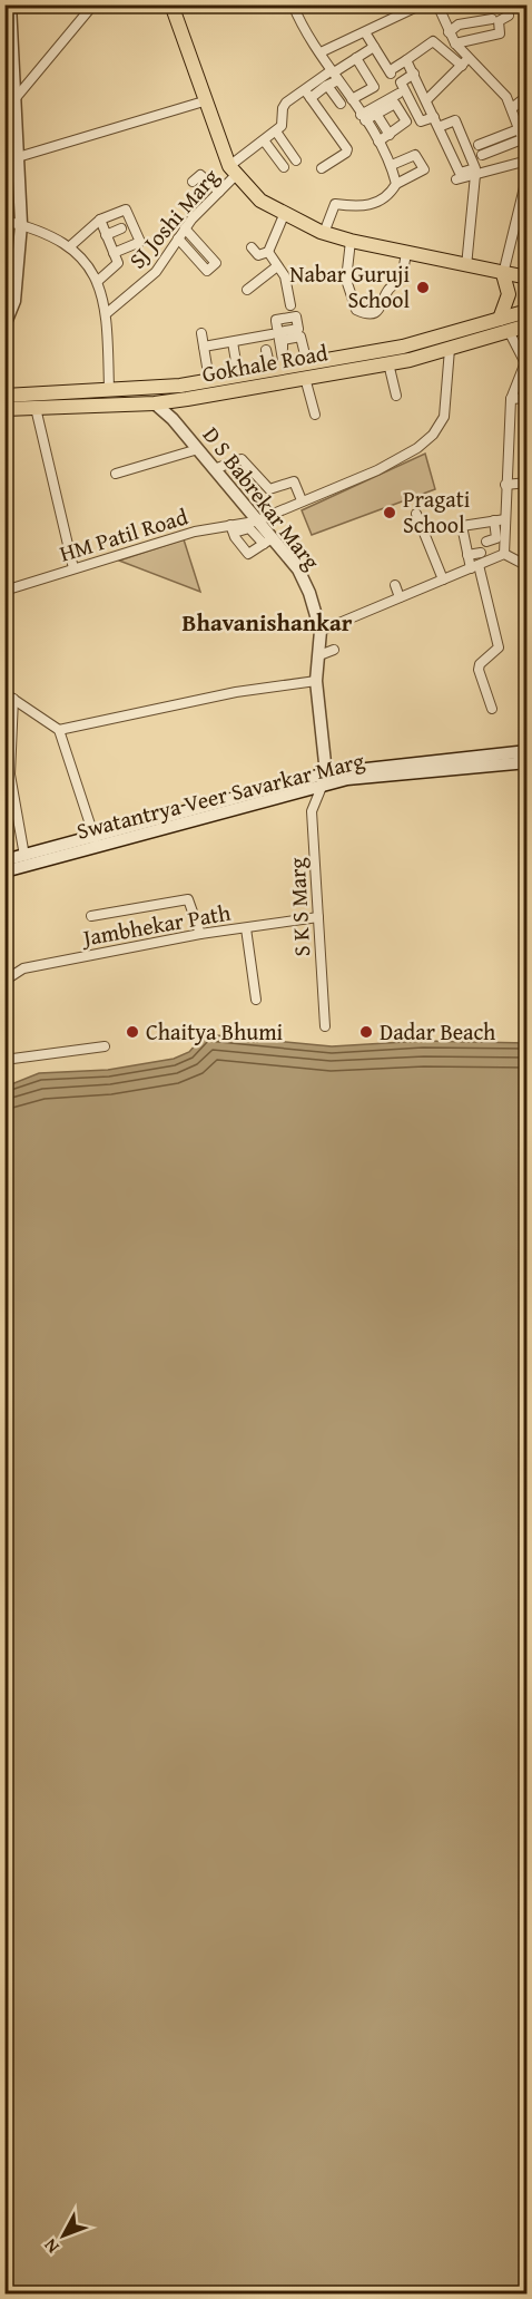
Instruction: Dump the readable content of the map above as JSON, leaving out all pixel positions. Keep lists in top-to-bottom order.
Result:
{
  "streets": {
    "main road": ["Gokhale Road", "D S Babrekar Marg", "Swatantrya Veer Savarkar Marg"],
    "street": [
      "SJ Joshi Marg",
      "HM Patil Road",
      "S K S Marg",
      "Jambhekar Path"
    ]
  },
  "crossings": [
    ["Gokhale Road", "D S Babrekar Marg"],
    ["Gokhale Road", "HM Patil Road"],
    ["D S Babrekar Marg", "HM Patil Road"],
    ["D S Babrekar Marg", "Swatantrya Veer Savarkar Marg"],
    ["D S Babrekar Marg", "S K S Marg"],
    ["Swatantrya Veer Savarkar Marg", "S K S Marg"],
    ["S K S Marg", "Jambhekar Path"]
  ],
  "districts": ["Bhavanishankar"],
  "places": [
    "Nabar Guruji School",
    "Pragati School",
    "Chaitya Bhumi",
    "Dadar Beach"
  ],
  "north": "bottom left"
}
